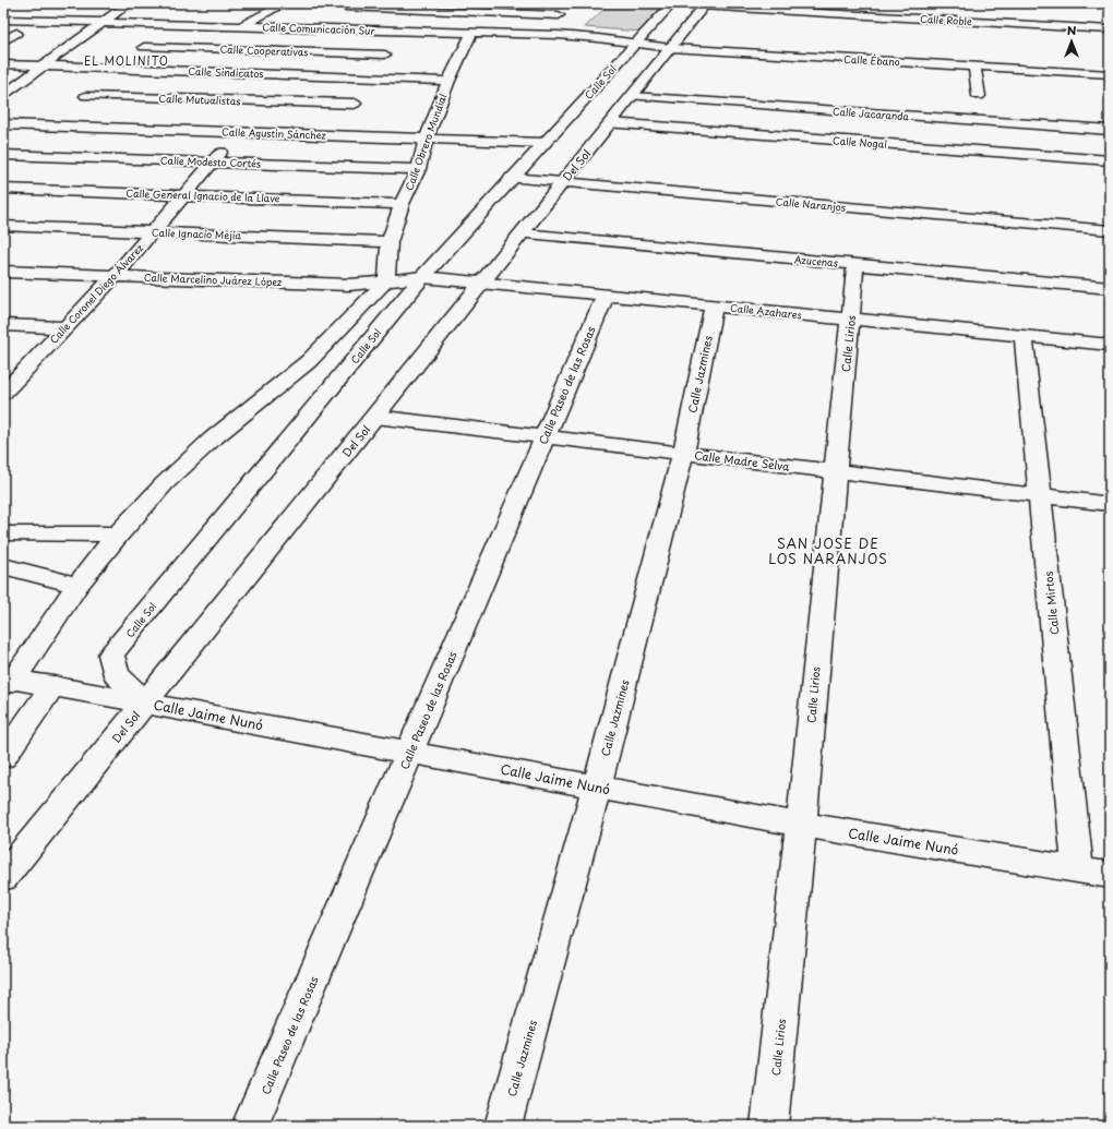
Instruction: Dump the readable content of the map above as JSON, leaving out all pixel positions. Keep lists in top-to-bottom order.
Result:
{
  "streets": {
    "street": [
      "Calle Roble",
      "Calle Comunicación Sur",
      "Calle Cooperativas",
      "Calle Ébano",
      "Calle Sindicatos",
      "Calle Sol",
      "Calle Mutualistas",
      "Calle Jacaranda",
      "Calle Agustín Sánchez",
      "Calle Obrero Mundial",
      "Calle Nogal",
      "Calle Modesto Cortés",
      "Del Sol",
      "Calle General Ignacio de la Llave",
      "Calle Naranjos",
      "Calle Ignacio Mejía",
      "Azucenas",
      "Calle Marcelino Juárez López",
      "Calle Coronel Diego Álvarez",
      "Calle Azahares",
      "Calle Lirios",
      "Calle Jazmines",
      "Calle Paseo de las Rosas",
      "Calle Madre Selva",
      "Calle Mirtos",
      "Calle Jaime Nunó"
    ]
  },
  "crossings": [
    ["Calle Roble", "Del Sol"],
    ["Calle Comunicación Sur", "Calle Ébano"],
    ["Calle Comunicación Sur", "Calle Sol"],
    ["Calle Comunicación Sur", "Calle Obrero Mundial"],
    ["Calle Cooperativas", "Calle Sindicatos"],
    ["Calle Ébano", "Calle Sol"],
    ["Calle Ébano", "Del Sol"],
    ["Calle Sindicatos", "Calle Obrero Mundial"],
    ["Calle Sol", "Calle Agustín Sánchez"],
    ["Calle Sol", "Del Sol"],
    ["Calle Sol", "Calle Naranjos"],
    ["Calle Sol", "Calle Marcelino Juárez López"],
    ["Calle Sol", "Calle Azahares"],
    ["Calle Sol", "Calle Jaime Nunó"],
    ["Calle Jacaranda", "Del Sol"],
    ["Calle Agustín Sánchez", "Calle Obrero Mundial"],
    ["Calle Agustín Sánchez", "Calle Coronel Diego Álvarez"],
    ["Calle Obrero Mundial", "Calle Modesto Cortés"],
    ["Calle Obrero Mundial", "Calle General Ignacio de la Llave"],
    ["Calle Obrero Mundial", "Calle Ignacio Mejía"],
    ["Calle Obrero Mundial", "Calle Marcelino Juárez López"],
    ["Calle Nogal", "Del Sol"],
    ["Calle Modesto Cortés", "Calle Coronel Diego Álvarez"],
    ["Del Sol", "Calle Naranjos"],
    ["Del Sol", "Azucenas"],
    ["Del Sol", "Calle Azahares"],
    ["Del Sol", "Calle Madre Selva"],
    ["Del Sol", "Calle Jaime Nunó"],
    ["Calle General Ignacio de la Llave", "Calle Coronel Diego Álvarez"],
    ["Calle Ignacio Mejía", "Calle Coronel Diego Álvarez"],
    ["Azucenas", "Calle Lirios"],
    ["Calle Marcelino Juárez López", "Calle Coronel Diego Álvarez"],
    ["Calle Marcelino Juárez López", "Calle Azahares"],
    ["Calle Azahares", "Calle Lirios"],
    ["Calle Azahares", "Calle Jazmines"],
    ["Calle Azahares", "Calle Paseo de las Rosas"],
    ["Calle Azahares", "Calle Mirtos"],
    ["Calle Lirios", "Calle Madre Selva"],
    ["Calle Lirios", "Calle Jaime Nunó"],
    ["Calle Jazmines", "Calle Madre Selva"],
    ["Calle Jazmines", "Calle Jaime Nunó"],
    ["Calle Paseo de las Rosas", "Calle Madre Selva"],
    ["Calle Paseo de las Rosas", "Calle Jaime Nunó"],
    ["Calle Madre Selva", "Calle Mirtos"],
    ["Calle Mirtos", "Calle Jaime Nunó"]
  ],
  "districts": ["EL MOLINITO", "SAN JOSE DE LOS NARANJOS"],
  "north": "top"
}
